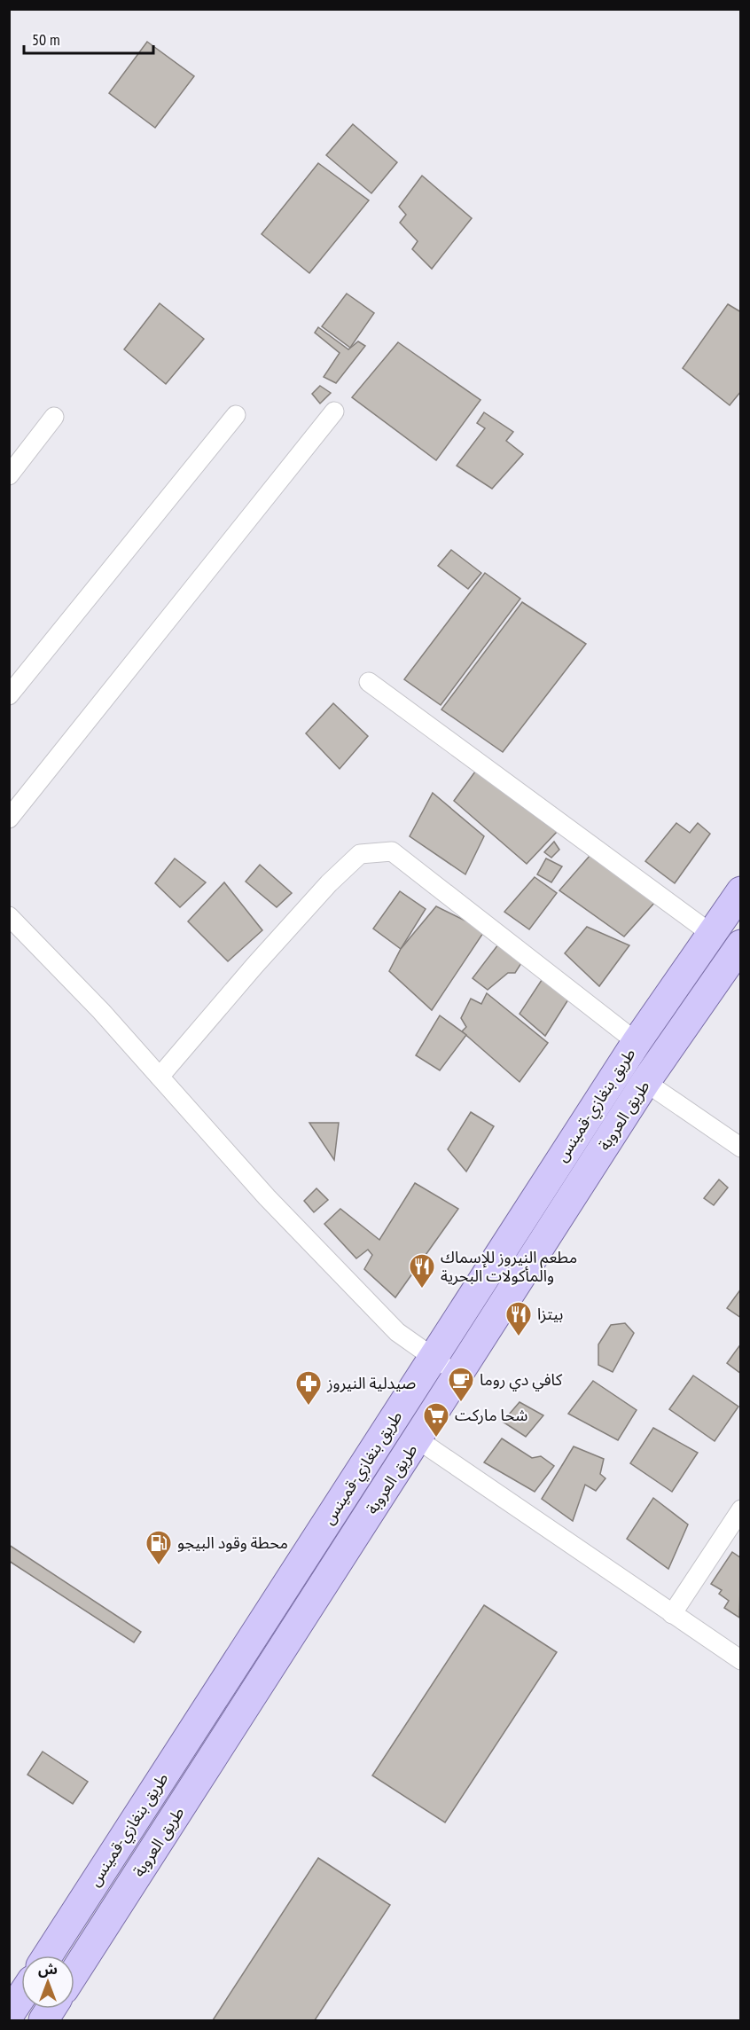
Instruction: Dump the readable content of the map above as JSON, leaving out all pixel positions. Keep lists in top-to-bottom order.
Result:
{
  "streets": {
    "main road": ["طريق بنغازي-قمينس", "طريق العروبة"]
  },
  "places": {
    "restaurant": ["مطعم النيروز للإسماك والمأكولات البحرية", "بيتزا"],
    "cafe": ["كافي دي روما"],
    "pharmacy": ["صيدلية النيروز"],
    "supermarket": ["شحا ماركت"],
    "fuel station": ["محطة وقود البيجو"]
  },
  "scale_bar": "50 m",
  "north": "top"
}
